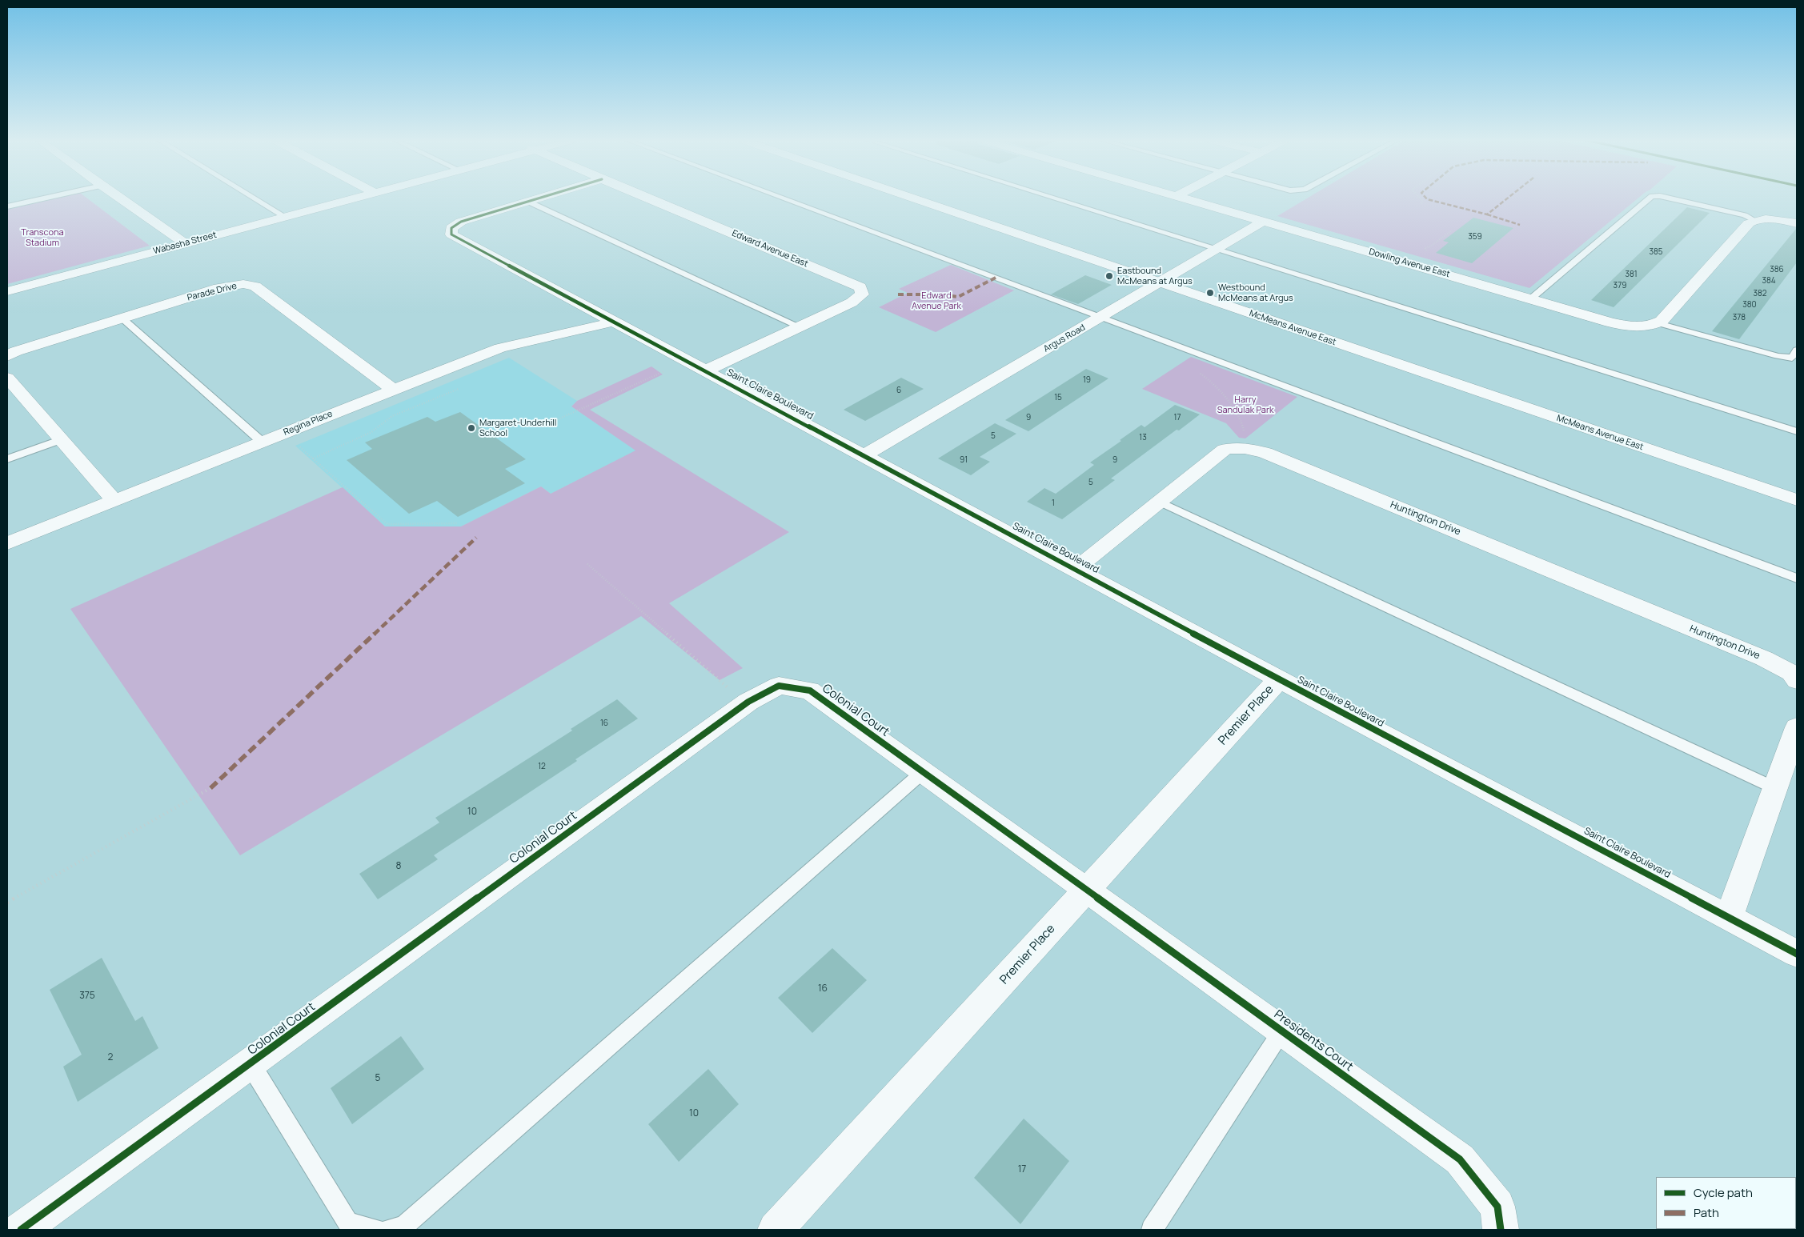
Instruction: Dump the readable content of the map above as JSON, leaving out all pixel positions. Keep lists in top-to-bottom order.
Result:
{
  "streets": {
    "street": [
      "Wabasha Street",
      "Edward Avenue East",
      "Dowling Avenue East",
      "Parade Drive",
      "McMeans Avenue East",
      "Argus Road",
      "Saint Claire Boulevard",
      "Regina Place",
      "Huntington Drive",
      "Colonial Court",
      "Premier Place",
      "Presidents Court"
    ]
  },
  "crossings": [
    ["Edward Avenue East", "Saint Claire Boulevard"],
    ["Dowling Avenue East", "Argus Road"],
    ["Parade Drive", "Regina Place"],
    ["McMeans Avenue East", "Argus Road"],
    ["Argus Road", "Saint Claire Boulevard"],
    ["Saint Claire Boulevard", "Regina Place"],
    ["Saint Claire Boulevard", "Huntington Drive"],
    ["Saint Claire Boulevard", "Premier Place"],
    ["Colonial Court", "Premier Place"],
    ["Colonial Court", "Presidents Court"],
    ["Premier Place", "Presidents Court"]
  ],
  "parks": ["Transcona Stadium", "Edward Avenue Park", "Harry Sandulak Park"],
  "places": ["Eastbound McMeans at Argus", "Westbound McMeans at Argus", "Margaret-Underhill School"],
  "house_numbers": [
    "359",
    "385",
    "386",
    "381",
    "384",
    "379",
    "382",
    "380",
    "378",
    "19",
    "6",
    "15",
    "9",
    "17",
    "5",
    "13",
    "91",
    "9",
    "5",
    "1",
    "16",
    "12",
    "10",
    "8",
    "16",
    "375",
    "2",
    "5",
    "10",
    "17"
  ],
  "legend": ["Cycle path", "Path"]
}
